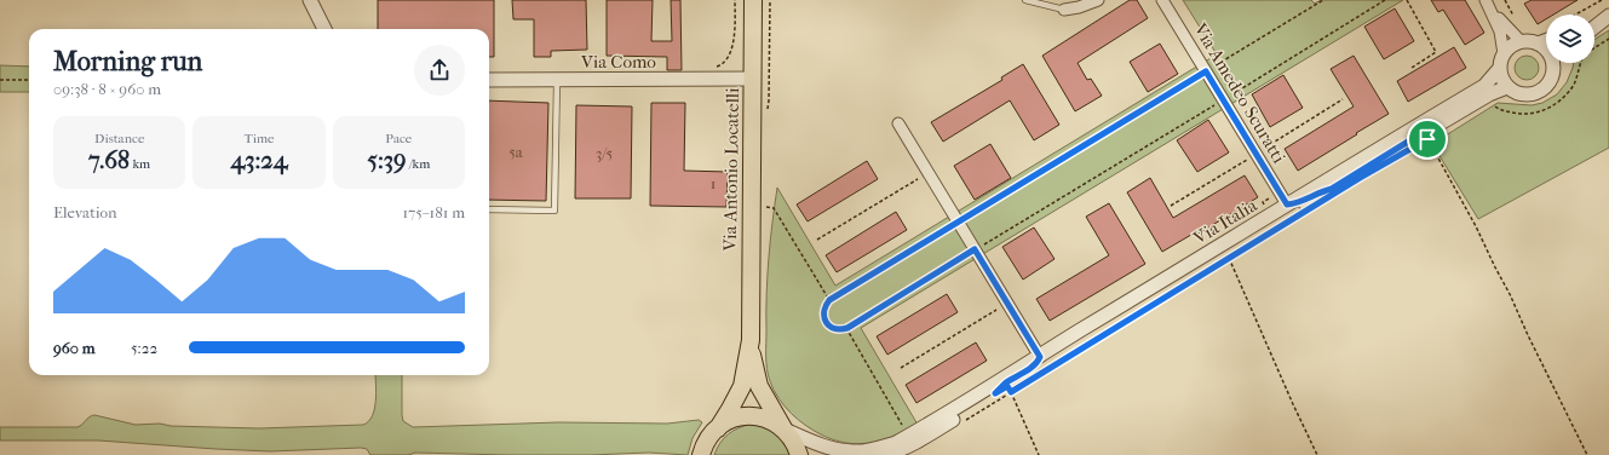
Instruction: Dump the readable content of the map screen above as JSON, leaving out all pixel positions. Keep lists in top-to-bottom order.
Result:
{
  "streets": {
    "main road": ["Via Antonio Locatelli"],
    "street": ["Via Como", "Via Amedeo Scuratti", "Via Italia"]
  },
  "crossings": [
    ["Via Como", "Via Antonio Locatelli"],
    ["Via Amedeo Scuratti", "Via Italia"],
    ["Via Antonio Locatelli", "Via Italia"]
  ],
  "house_numbers": ["5a", "3/5", "1"],
  "page": {
    "heading": ["Morning run", "09:38 · 8 × 960 m"],
    "stats": [
      ["Distance", "7.68 km"],
      ["Time", "43:24"],
      ["Pace", "5:39 /km"]
    ],
    "chart": ["Elevation", "175–181 m"],
    "list": [
      {
        "name": "960 m",
        "note": "5:22"
      }
    ]
  }
}
